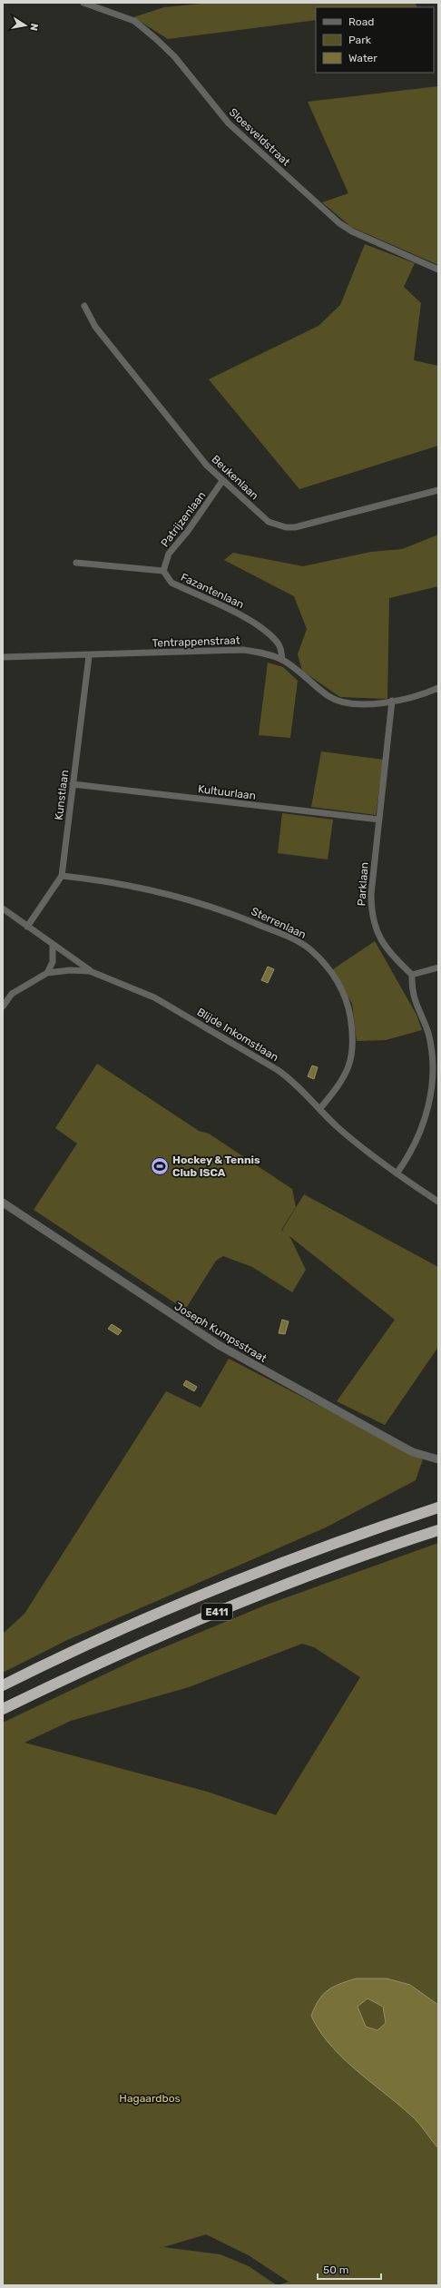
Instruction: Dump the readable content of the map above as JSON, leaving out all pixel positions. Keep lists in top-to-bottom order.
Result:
{
  "streets": {
    "highway": ["E411"],
    "street": [
      "Sloesveldstraat",
      "Beukenlaan",
      "Patrijzenlaan",
      "Fazantenlaan",
      "Tentrappenstraat",
      "Kultuurlaan",
      "Kunstlaan",
      "Parklaan",
      "Sterrenlaan",
      "Blijde Inkomstlaan",
      "Joseph Kumpsstraat"
    ]
  },
  "crossings": [
    ["Beukenlaan", "Patrijzenlaan"],
    ["Patrijzenlaan", "Fazantenlaan"],
    ["Fazantenlaan", "Tentrappenstraat"],
    ["Tentrappenstraat", "Kunstlaan"],
    ["Tentrappenstraat", "Parklaan"],
    ["Kultuurlaan", "Kunstlaan"],
    ["Kultuurlaan", "Parklaan"],
    ["Kunstlaan", "Sterrenlaan"],
    ["Sterrenlaan", "Blijde Inkomstlaan"]
  ],
  "parks": ["Hagaardbos"],
  "places": {
    "sports": ["Hockey & Tennis Club ISCA"]
  },
  "legend": ["Road", "Park", "Water"],
  "scale_bar": "50 m",
  "north": "right"
}
